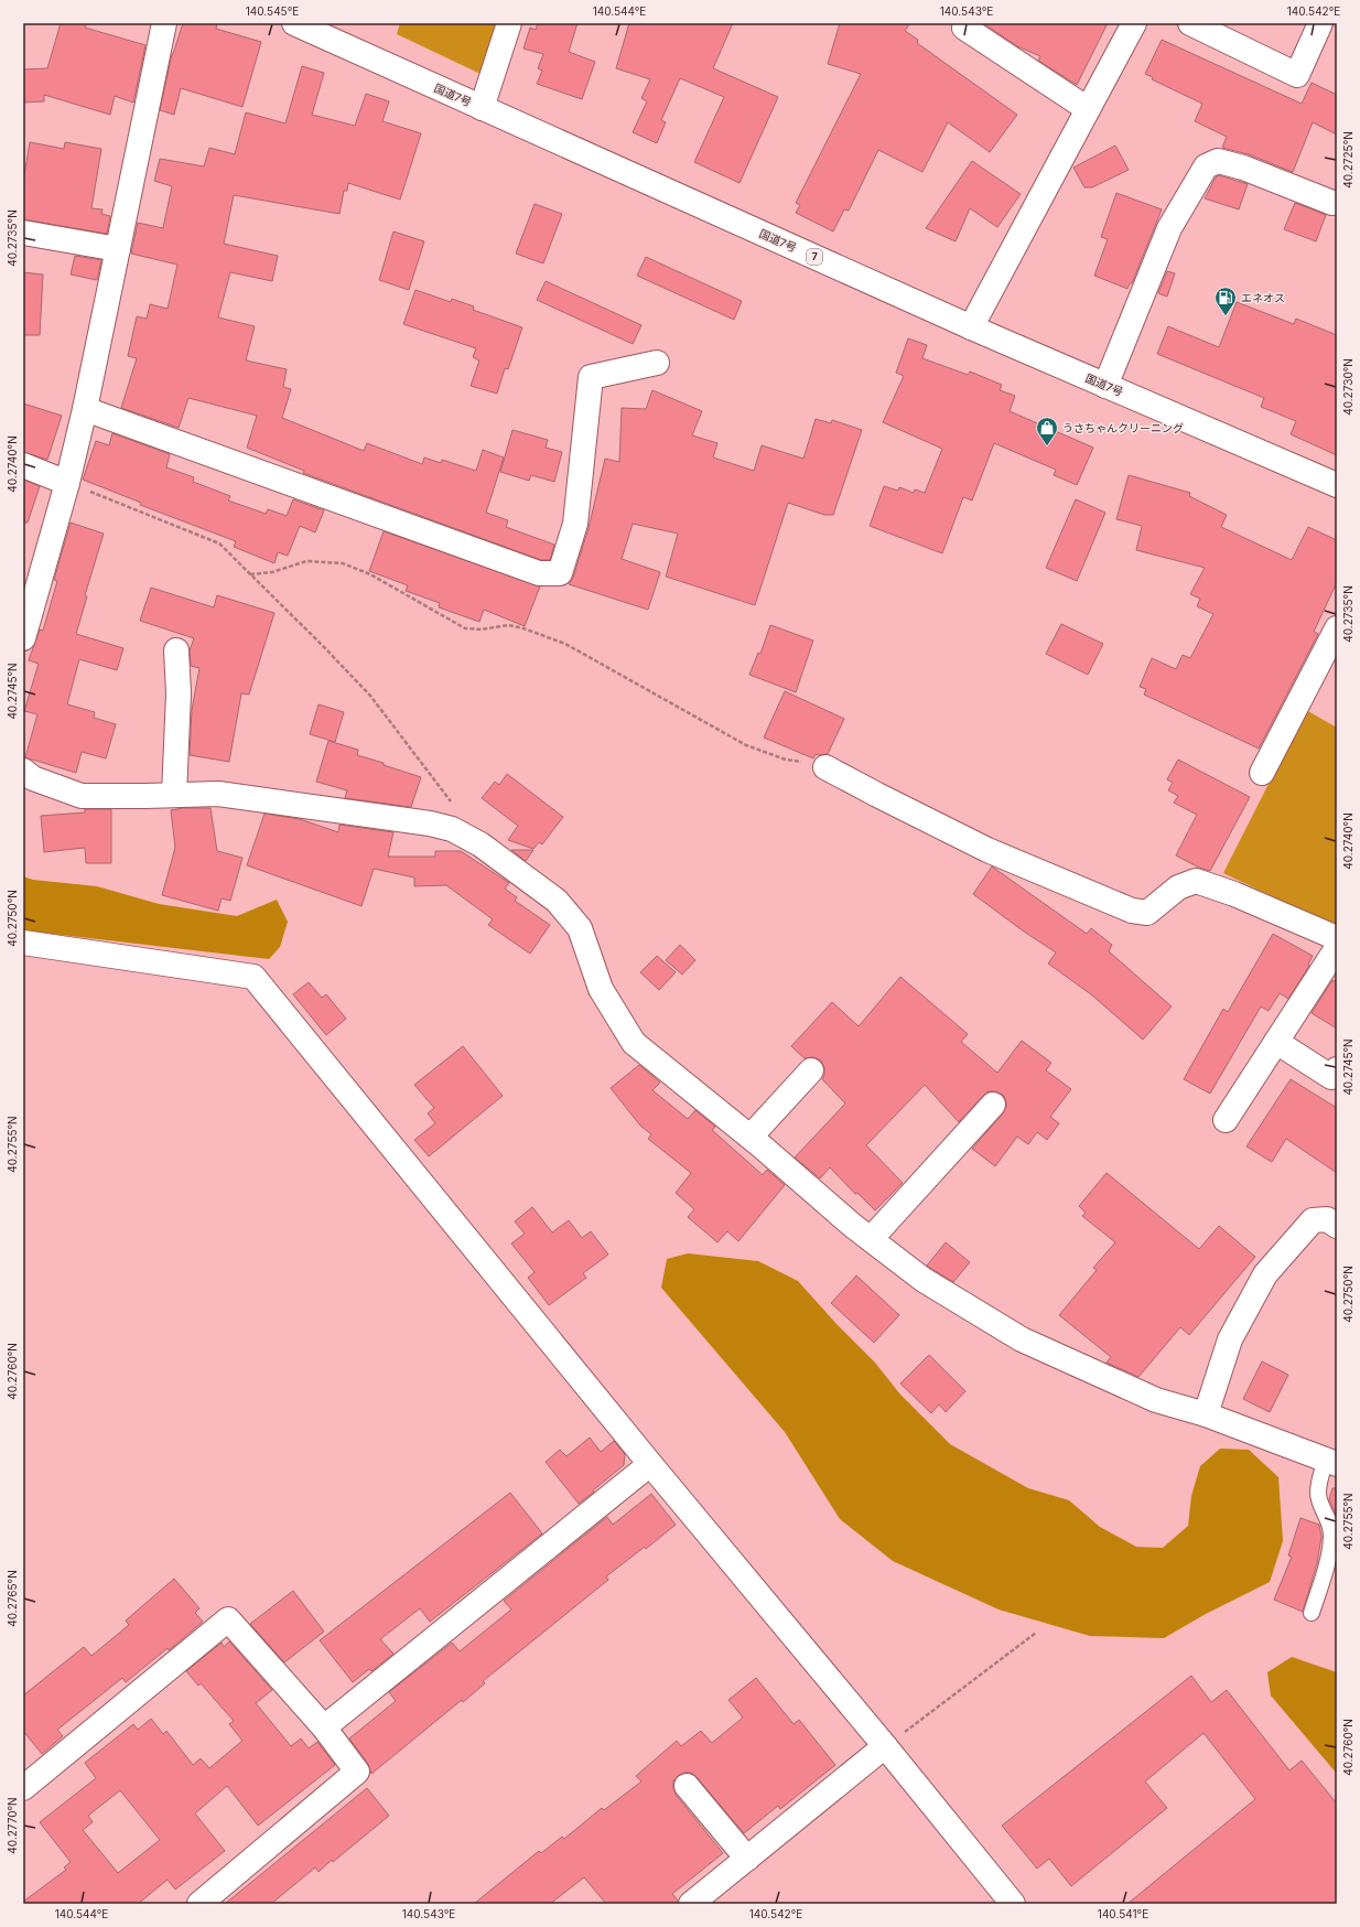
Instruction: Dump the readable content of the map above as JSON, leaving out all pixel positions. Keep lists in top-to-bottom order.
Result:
{
  "streets": {
    "main road": ["国道7号", "7"]
  },
  "places": {
    "fuel station": ["エネオス"],
    "shop": ["うさちゃんクリーニング"]
  },
  "coordinates": [
    "140.545°E",
    "140.544°E",
    "140.543°E",
    "140.542°E",
    "40.2725°N",
    "40.2735°N",
    "40.2730°N",
    "40.2740°N",
    "40.2745°N",
    "40.2750°N",
    "40.2755°N",
    "40.2760°N",
    "40.2765°N",
    "40.2770°N",
    "140.541°E"
  ]
}
